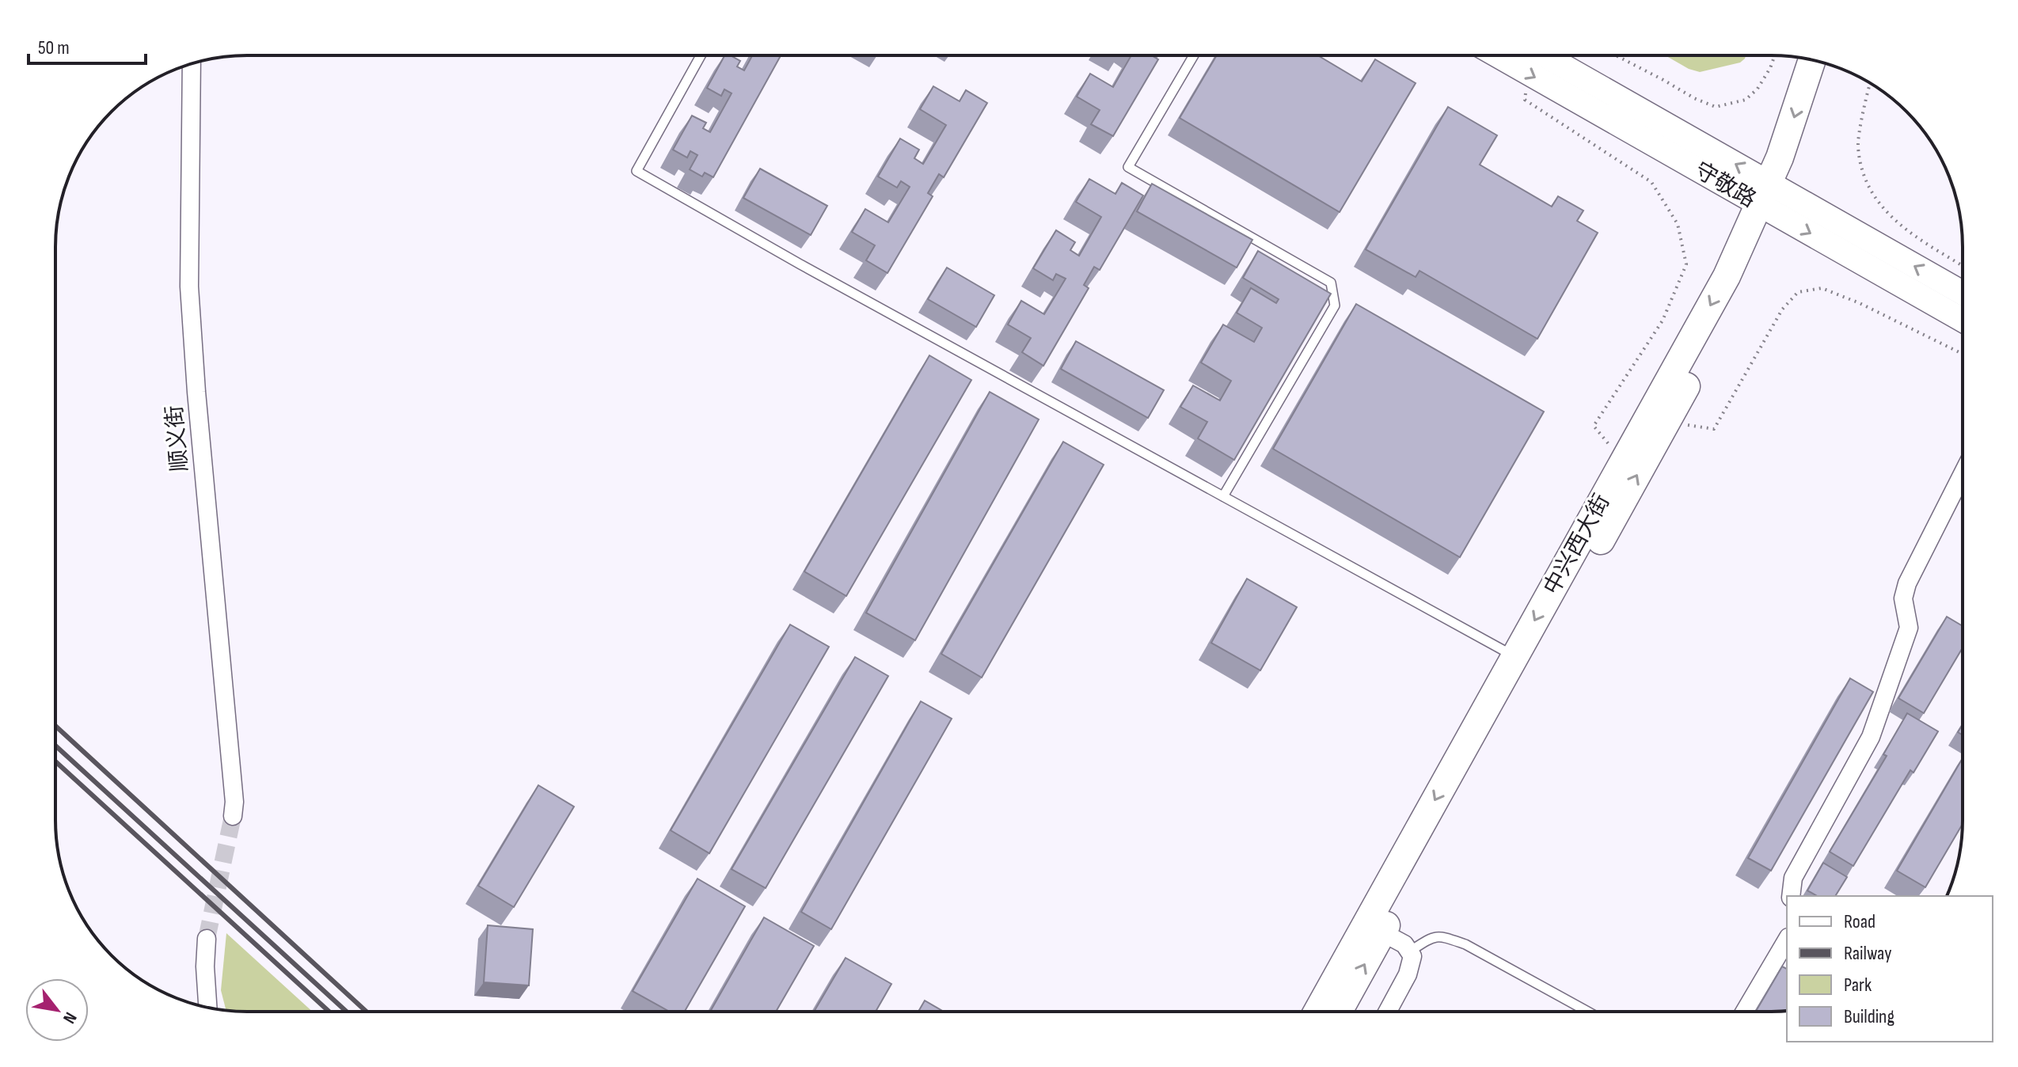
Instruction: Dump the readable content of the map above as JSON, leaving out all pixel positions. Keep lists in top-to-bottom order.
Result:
{
  "streets": {
    "main road": ["守敬路", "中兴西大街"],
    "street": ["顺义街"]
  },
  "crossings": [
    ["守敬路", "中兴西大街"]
  ],
  "legend": [
    "Road",
    "Railway",
    "Park",
    "Building"
  ],
  "scale_bar": "50 m",
  "north": "bottom right"
}
